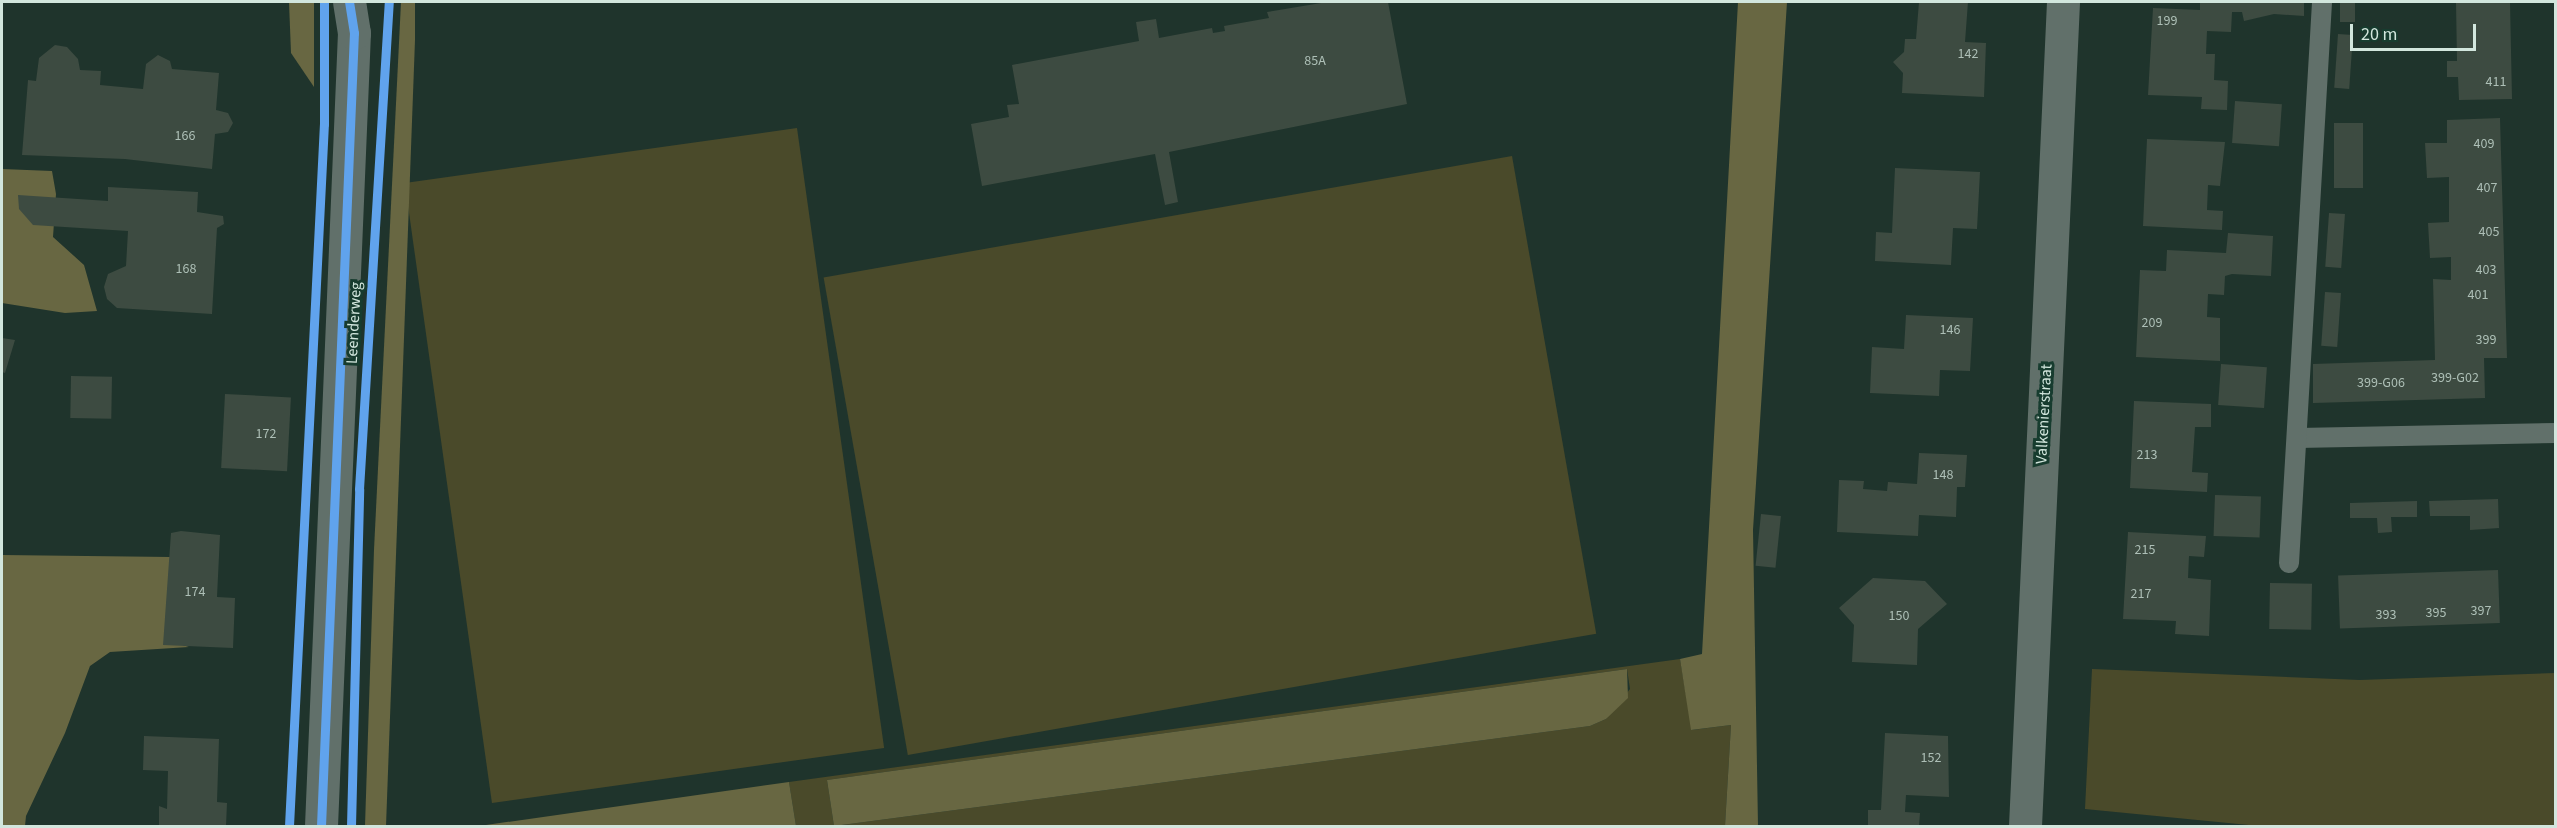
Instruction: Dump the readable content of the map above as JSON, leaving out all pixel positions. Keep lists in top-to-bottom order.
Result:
{
  "streets": {
    "street": ["Leenderweg", "Valkenierstraat"]
  },
  "house_numbers": [
    "199",
    "142",
    "85A",
    "411",
    "166",
    "409",
    "407",
    "405",
    "168",
    "403",
    "401",
    "209",
    "146",
    "399",
    "399-G02",
    "399-G06",
    "172",
    "213",
    "148",
    "215",
    "174",
    "217",
    "397",
    "395",
    "393",
    "150",
    "152"
  ],
  "scale_bar": "20 m"
}
